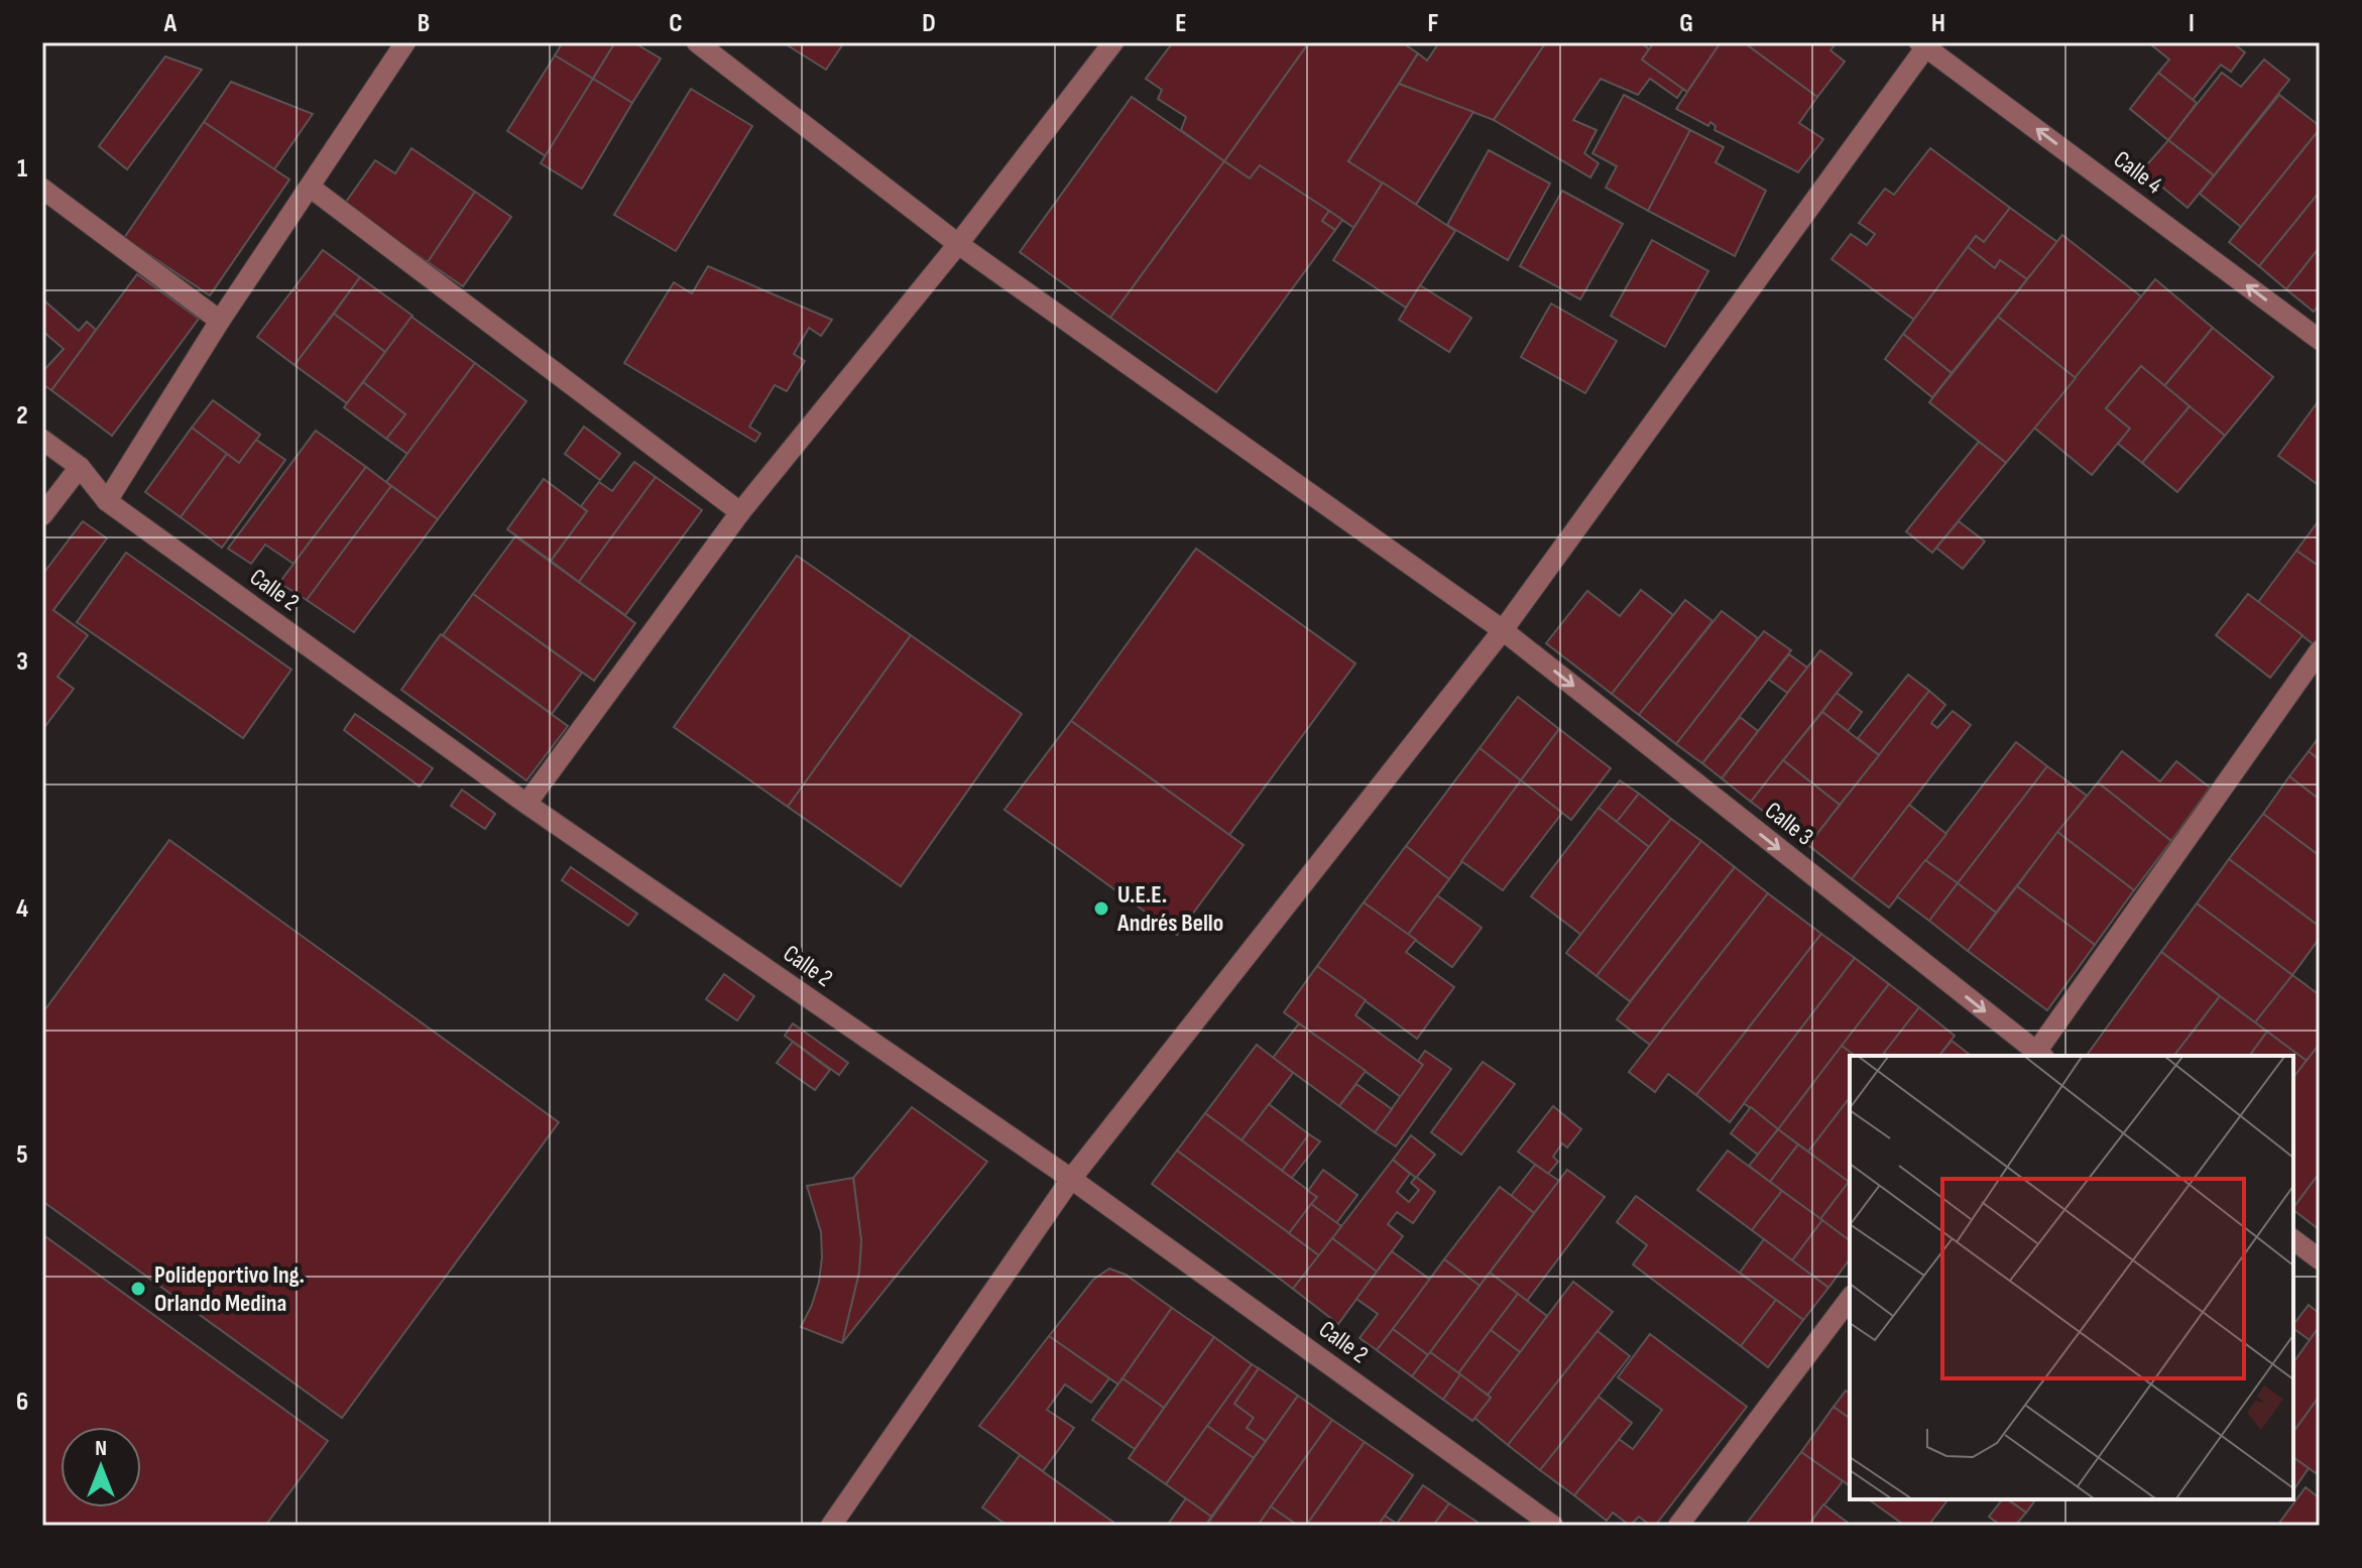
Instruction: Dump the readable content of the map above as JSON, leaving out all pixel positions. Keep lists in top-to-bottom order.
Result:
{
  "streets": {
    "street": ["Calle 4", "Calle 2", "Calle 3"]
  },
  "one_way": ["Calle 4", "Calle 3"],
  "places": ["U.E.E. Andrés Bello", "Polideportivo Ing. Orlando Medina"],
  "north": "top",
  "grid": {
    "columns": [
      "A",
      "B",
      "C",
      "D",
      "E",
      "F",
      "G",
      "H",
      "I"
    ],
    "rows": [
      "1",
      "2",
      "3",
      "4",
      "5",
      "6"
    ]
  }
}
